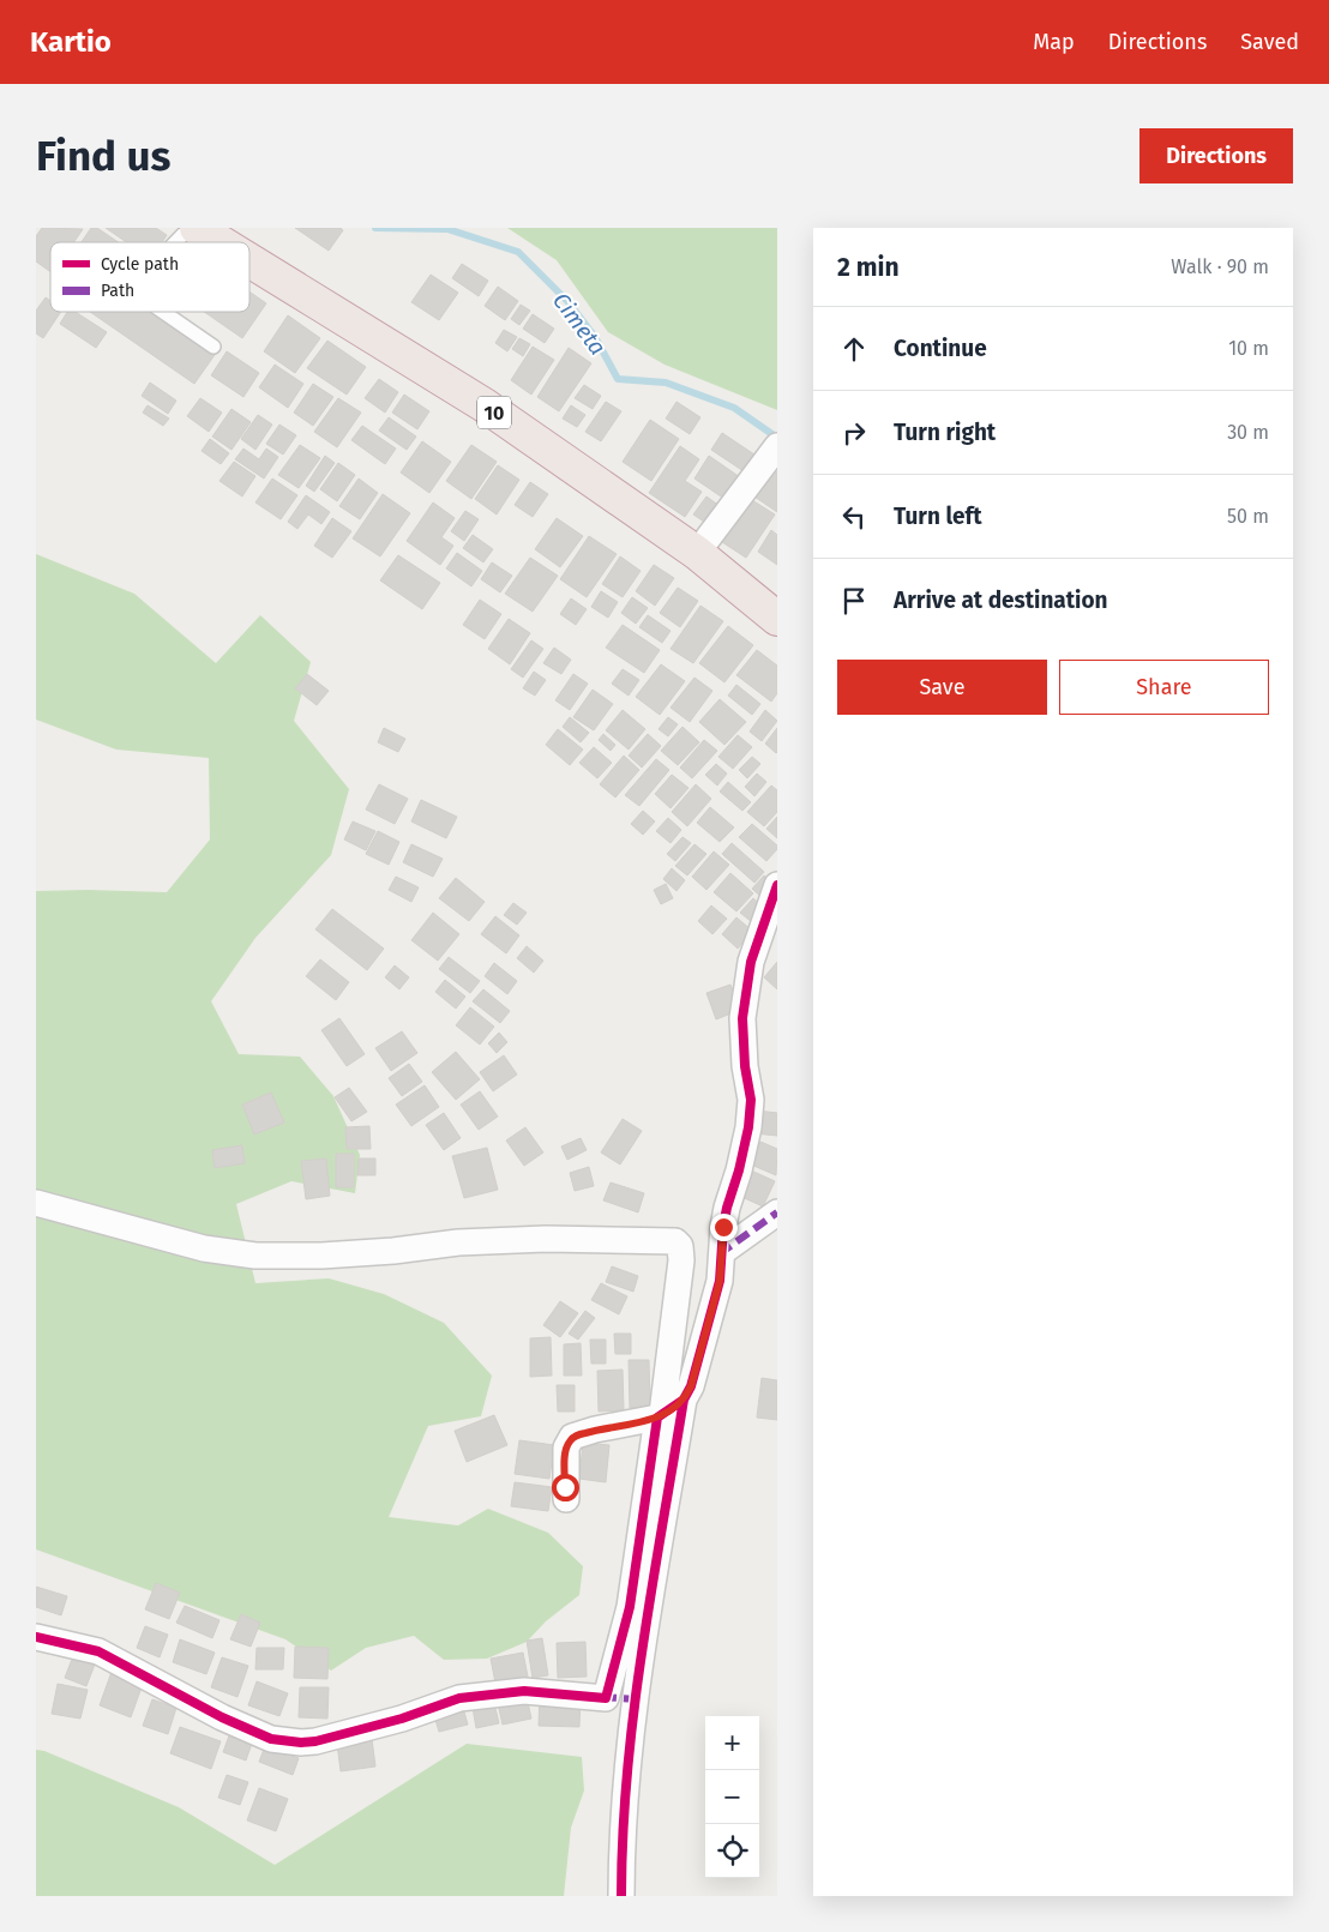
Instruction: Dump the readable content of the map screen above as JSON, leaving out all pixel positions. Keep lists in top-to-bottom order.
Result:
{
  "streets": {
    "highway": ["10"]
  },
  "water": ["Cimeta"],
  "legend": ["Cycle path", "Path"],
  "page": {
    "header": "Kartio",
    "nav": ["Map", "Directions", "Saved"],
    "buttons": [
      "Directions",
      ["Save", "Share"]
    ],
    "title": "Find us",
    "heading": ["2 min", "Walk · 90 m"],
    "list": [
      ["Continue", "10 m"],
      ["Turn right", "30 m"],
      ["Turn left", "50 m"],
      "Arrive at destination"
    ],
    "map_buttons": ["+", "−"]
  }
}
